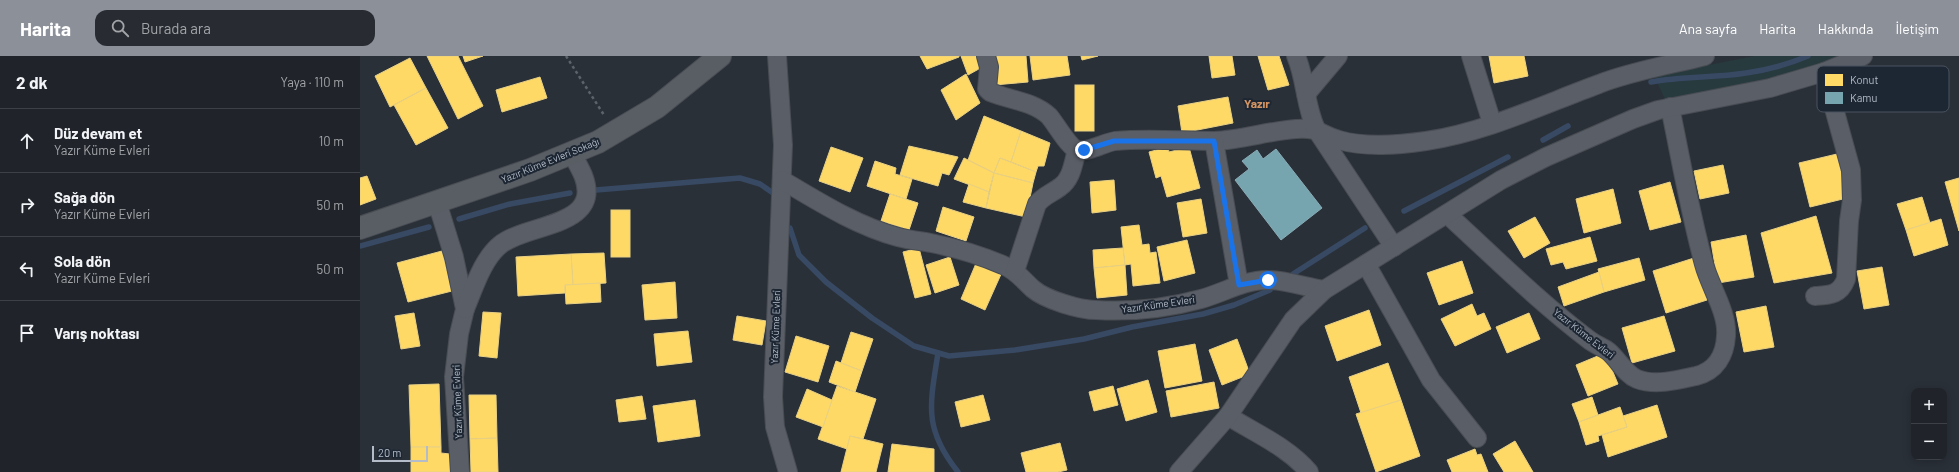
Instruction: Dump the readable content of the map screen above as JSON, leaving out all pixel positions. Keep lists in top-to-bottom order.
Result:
{
  "streets": {
    "street": ["Yazır Küme Evleri Sokağı", "Yazır Küme Evleri"]
  },
  "crossings": [
    ["Yazır Küme Evleri Sokağı", "Yazır Küme Evleri"]
  ],
  "districts": ["Yazır"],
  "legend": ["Konut", "Kamu"],
  "scale_bar": "20 m",
  "page": {
    "header": "Harita",
    "search": "Burada ara",
    "nav": [
      "Ana sayfa",
      "Harita",
      "Hakkında",
      "İletişim"
    ],
    "heading": ["2 dk", "Yaya · 110 m"],
    "list": [
      ["Düz devam et", "Yazır Küme Evleri", "10 m"],
      ["Sağa dön", "Yazır Küme Evleri", "50 m"],
      ["Sola dön", "Yazır Küme Evleri", "50 m"],
      "Varış noktası"
    ],
    "map_buttons": ["+", "−"],
    "scale": "20 m"
  }
}
